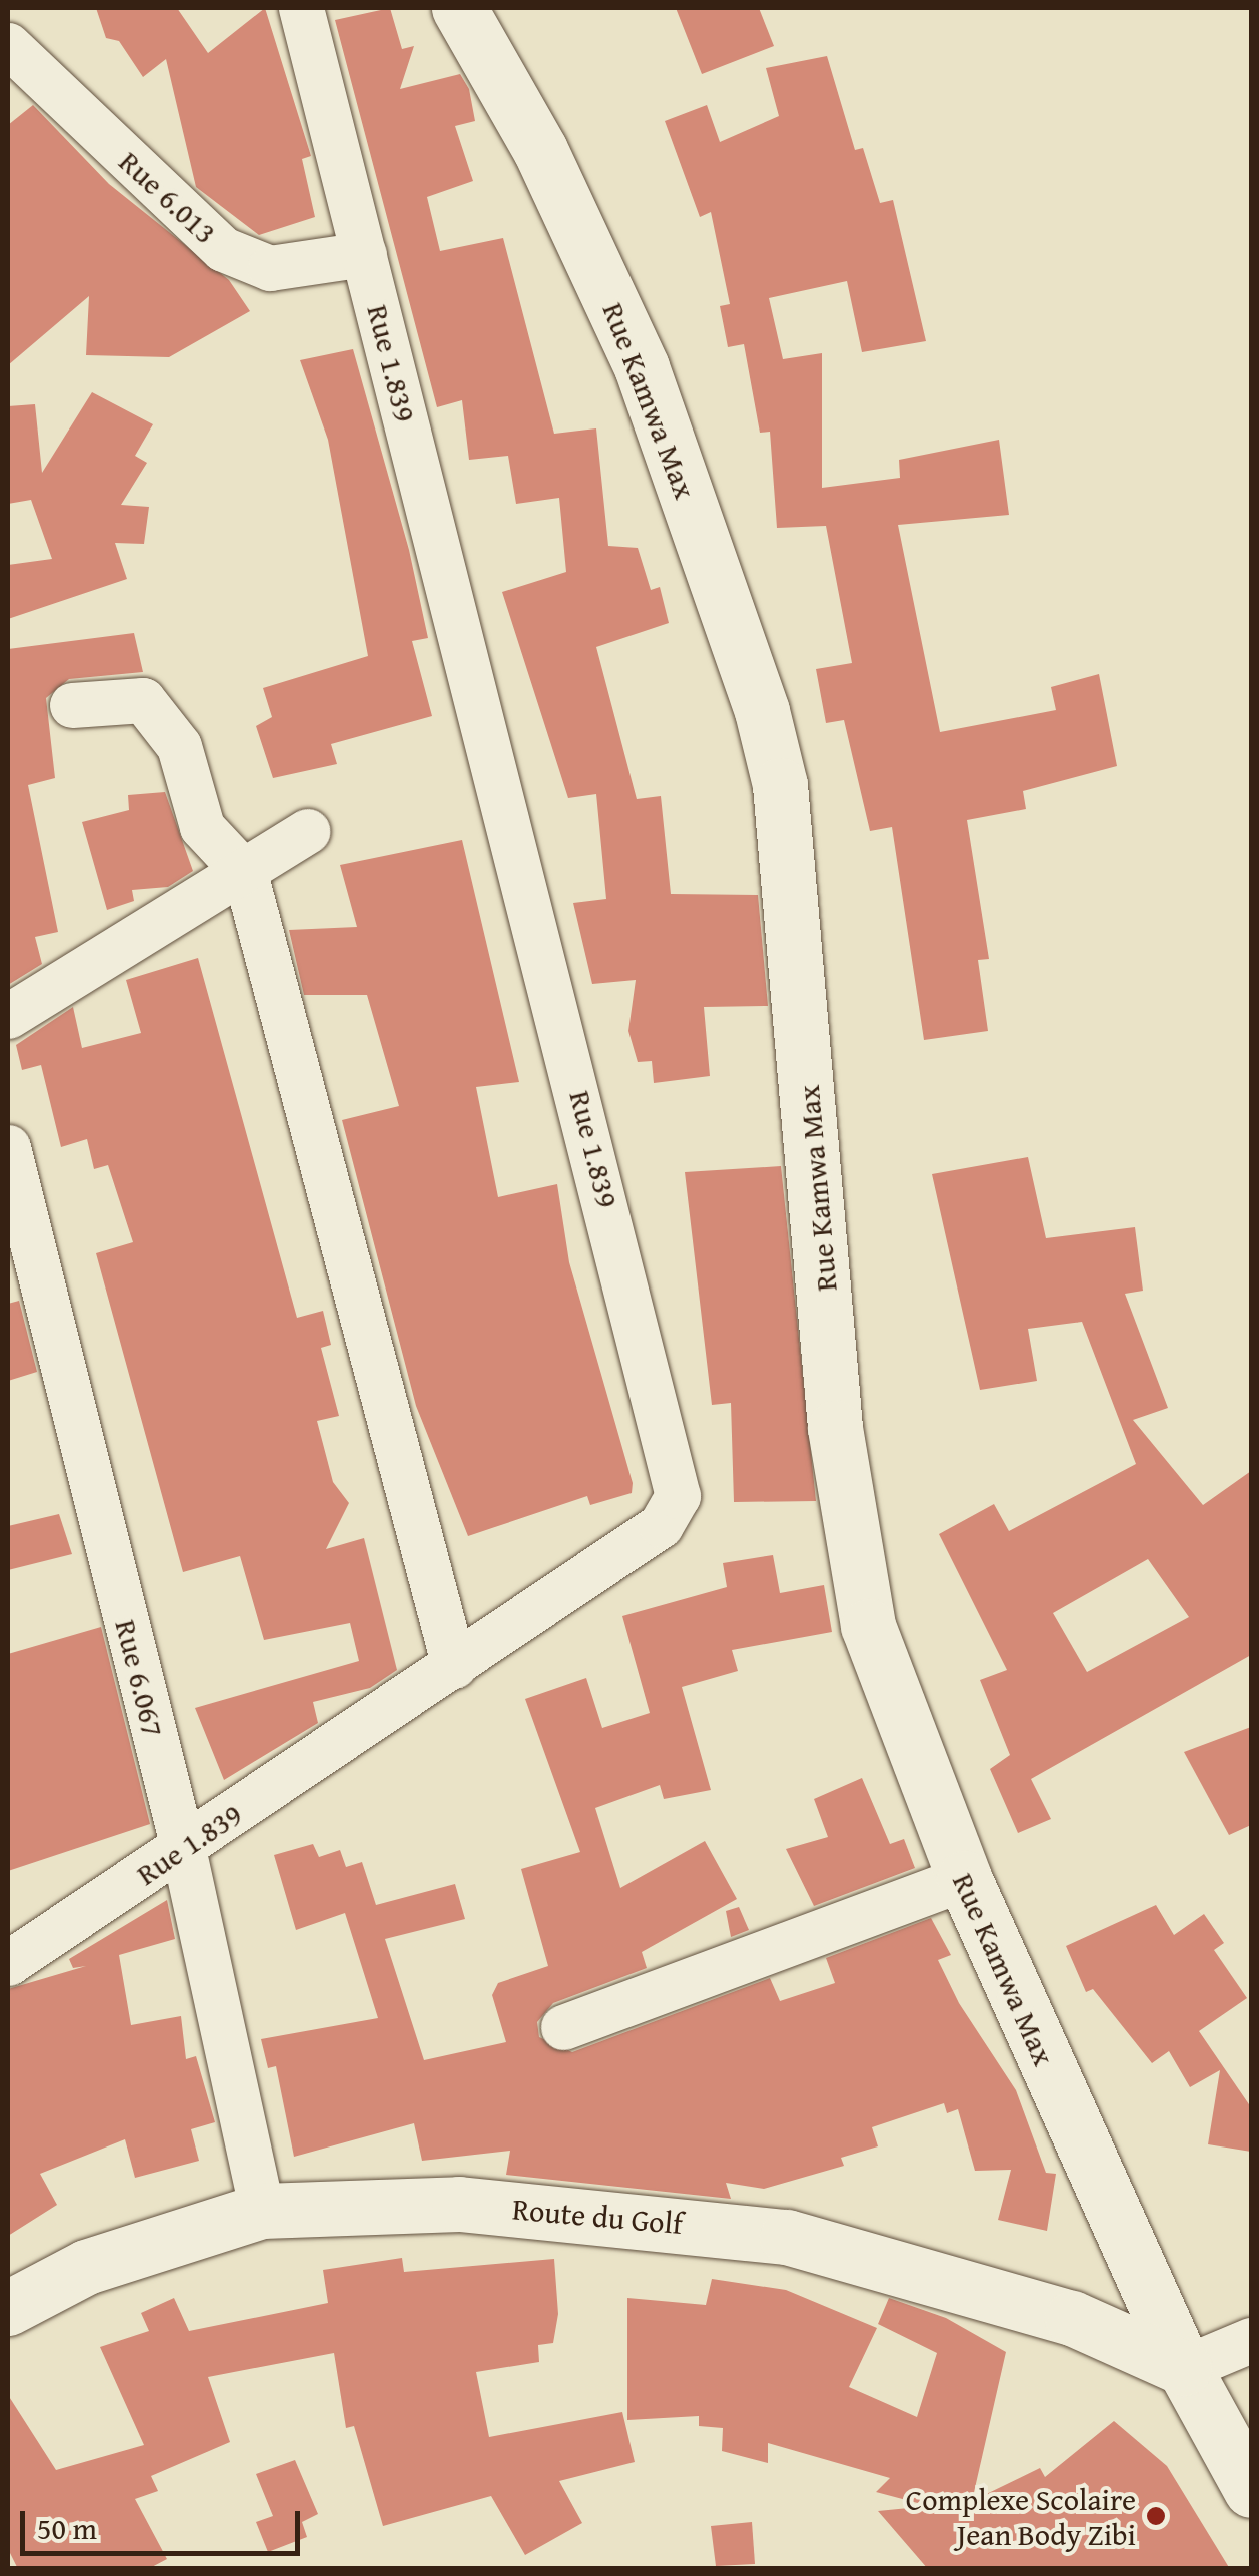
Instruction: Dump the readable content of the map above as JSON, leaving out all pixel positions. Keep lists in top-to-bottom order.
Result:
{
  "streets": {
    "main road": ["Rue Kamwa Max", "Route du Golf"],
    "street": ["Rue 6.013", "Rue 1.839", "Rue 6.067"]
  },
  "crossings": [
    ["Rue 6.013", "Rue 1.839"],
    ["Rue 1.839", "Rue 6.067"],
    ["Rue Kamwa Max", "Route du Golf"],
    ["Rue 6.067", "Route du Golf"]
  ],
  "places": ["Complexe Scolaire Jean Body Zibi"],
  "scale_bar": "50 m"
}
